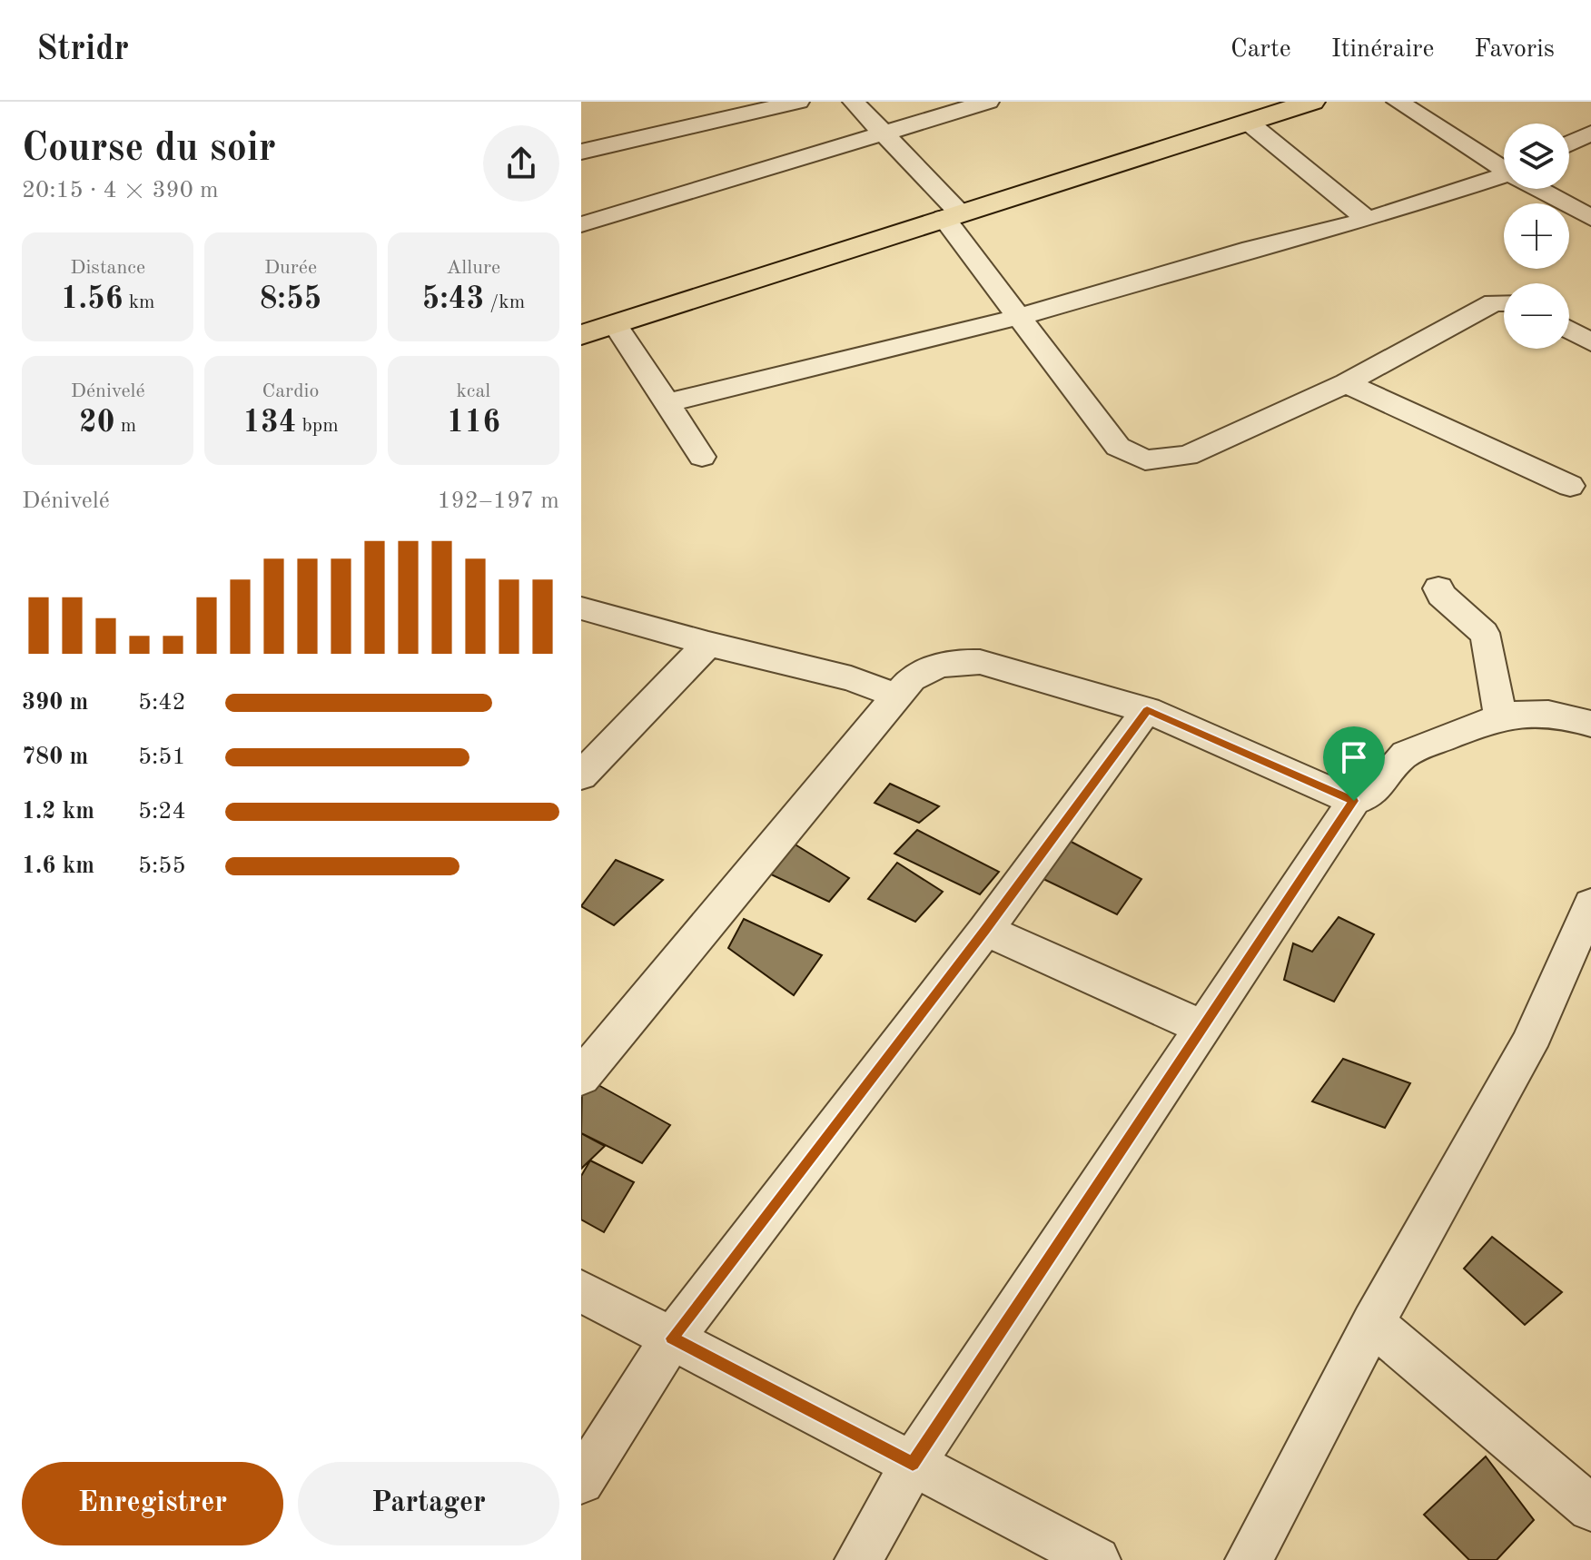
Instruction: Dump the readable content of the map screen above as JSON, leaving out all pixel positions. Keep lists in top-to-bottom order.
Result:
{
  "page": {
    "header": "Stridr",
    "nav": ["Carte", "Itinéraire", "Favoris"],
    "heading": ["Course du soir", "20:15 · 4 × 390 m"],
    "map_buttons": ["+", "−"],
    "stats": [
      ["Distance", "1.56 km"],
      ["Durée", "8:55"],
      ["Allure", "5:43 /km"],
      ["Dénivelé", "20 m"],
      ["Cardio", "134 bpm"],
      ["kcal", "116"]
    ],
    "chart": ["Dénivelé", "192–197 m"],
    "list": [
      {
        "name": "390 m",
        "note": "5:42"
      },
      {
        "name": "780 m",
        "note": "5:51"
      },
      {
        "name": "1.2 km",
        "note": "5:24"
      },
      {
        "name": "1.6 km",
        "note": "5:55"
      }
    ],
    "buttons": ["Enregistrer", "Partager"]
  }
}
